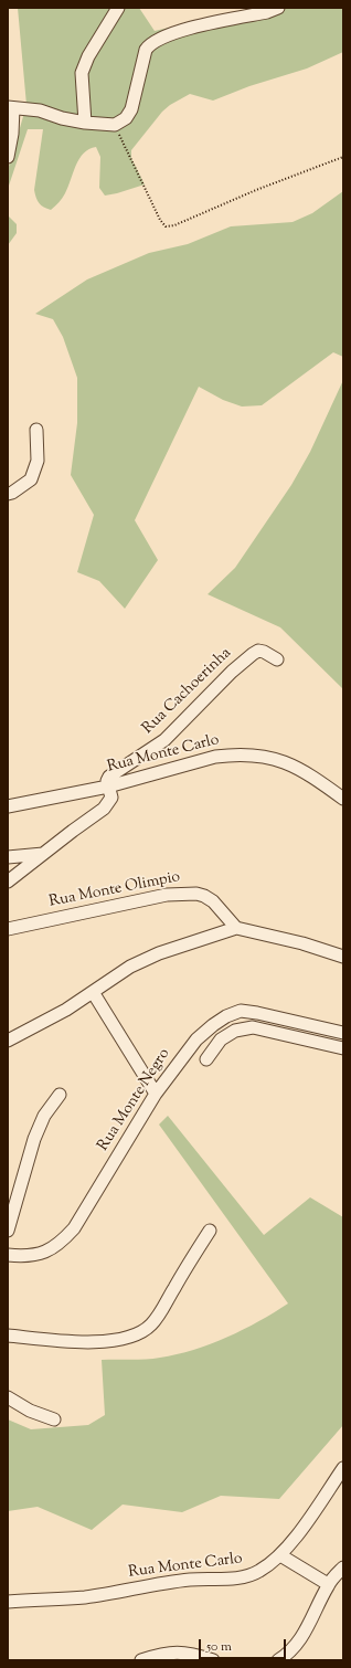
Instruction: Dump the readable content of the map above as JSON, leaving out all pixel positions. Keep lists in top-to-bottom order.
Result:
{
  "streets": {
    "street": [
      "Rua Cachoerinha",
      "Rua Monte Carlo",
      "Rua Monte Olimpio",
      "Rua Monte Negro"
    ]
  },
  "crossings": [
    ["Rua Cachoerinha", "Rua Monte Carlo"]
  ],
  "scale_bar": "50 m"
}
